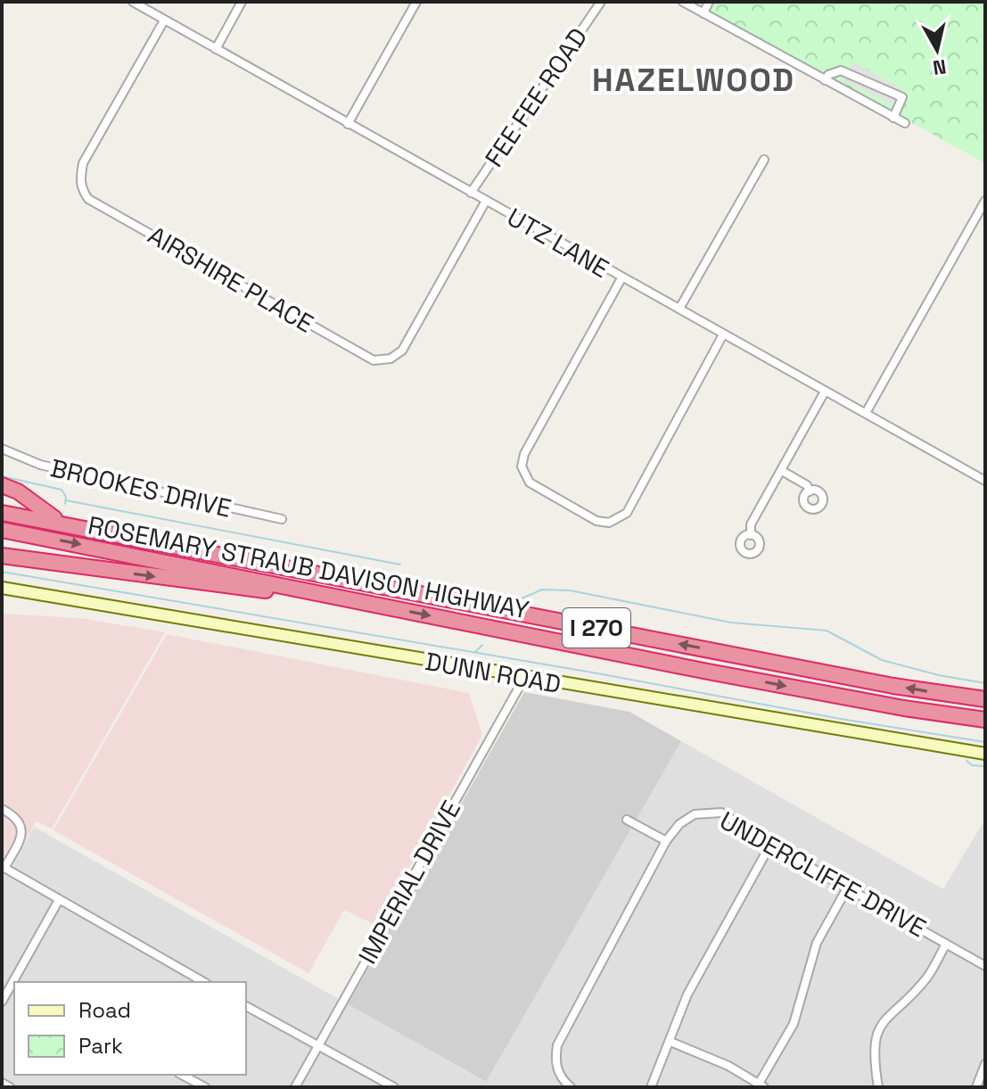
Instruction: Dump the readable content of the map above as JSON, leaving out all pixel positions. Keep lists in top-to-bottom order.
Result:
{
  "streets": {
    "highway": ["ROSEMARY STRAUB DAVISON HIGHWAY", "I 270"],
    "street": [
      "FEE FEE ROAD",
      "UTZ LANE",
      "AIRSHIRE PLACE",
      "BROOKES DRIVE",
      "DUNN ROAD",
      "UNDERCLIFFE DRIVE",
      "IMPERIAL DRIVE"
    ]
  },
  "crossings": [
    ["FEE FEE ROAD", "UTZ LANE"],
    ["UTZ LANE", "AIRSHIRE PLACE"],
    ["DUNN ROAD", "IMPERIAL DRIVE"]
  ],
  "districts": ["HAZELWOOD"],
  "legend": ["Road", "Park"],
  "north": "bottom"
}
